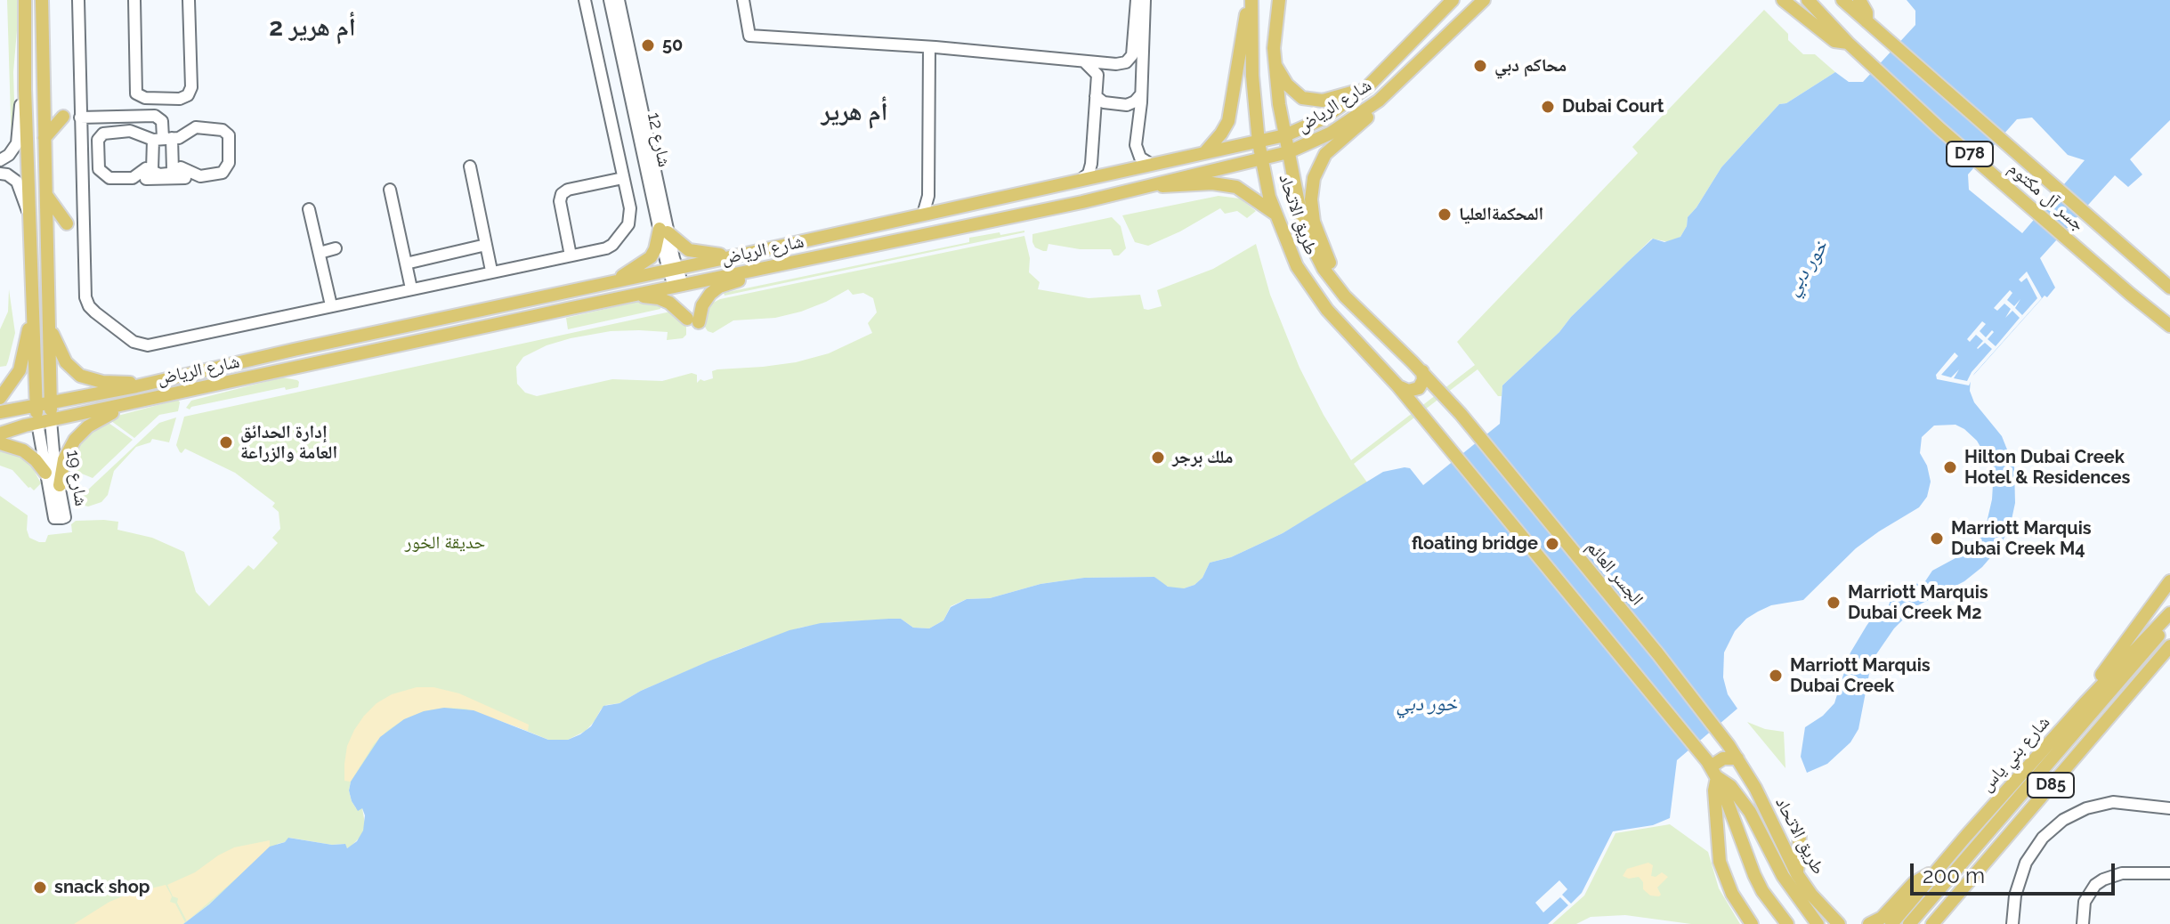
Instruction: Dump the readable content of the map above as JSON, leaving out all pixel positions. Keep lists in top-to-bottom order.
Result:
{
  "streets": {
    "main road": [
      "شارع الرياض",
      "D78",
      "جسر آل مكتوم",
      "طريق الاتحاد",
      "شارع 19",
      "الجسر العائم",
      "شارع بني ياس",
      "D85"
    ],
    "street": ["شارع 12"]
  },
  "crossings": [
    ["شارع الرياض", "شارع 12"],
    ["شارع الرياض", "طريق الاتحاد"],
    ["شارع الرياض", "شارع 19"],
    ["D78", "جسر آل مكتوم"],
    ["طريق الاتحاد", "الجسر العائم"]
  ],
  "districts": ["أم هرير 2", "أم هرير"],
  "water": ["خور دبي"],
  "parks": ["حديقة الخور"],
  "places": [
    "50",
    "محاكم دبي",
    "Dubai Court",
    "المحكمةالعليا",
    "إدارة الحدائق العامة والزراعة",
    "ملك برجر",
    "Hilton Dubai Creek Hotel & Residences",
    "Marriott Marquis Dubai Creek M4",
    "floating bridge",
    "Marriott Marquis Dubai Creek M2",
    "Marriott Marquis Dubai Creek",
    "snack shop"
  ],
  "scale_bar": "200 m"
}
